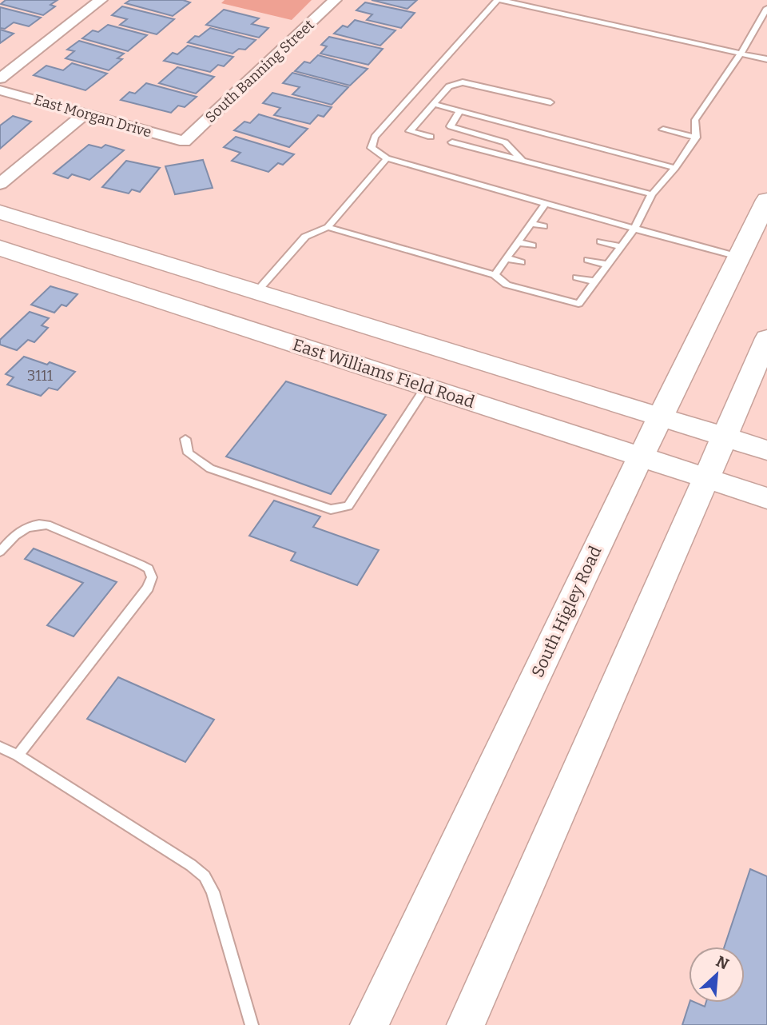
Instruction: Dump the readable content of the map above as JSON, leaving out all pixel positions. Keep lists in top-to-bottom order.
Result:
{
  "streets": {
    "main road": ["East Williams Field Road", "South Higley Road"],
    "street": ["South Banning Street", "East Morgan Drive"]
  },
  "crossings": [
    ["South Banning Street", "East Morgan Drive"],
    ["East Williams Field Road", "South Higley Road"]
  ],
  "house_numbers": ["3111"],
  "north": "top right"
}
